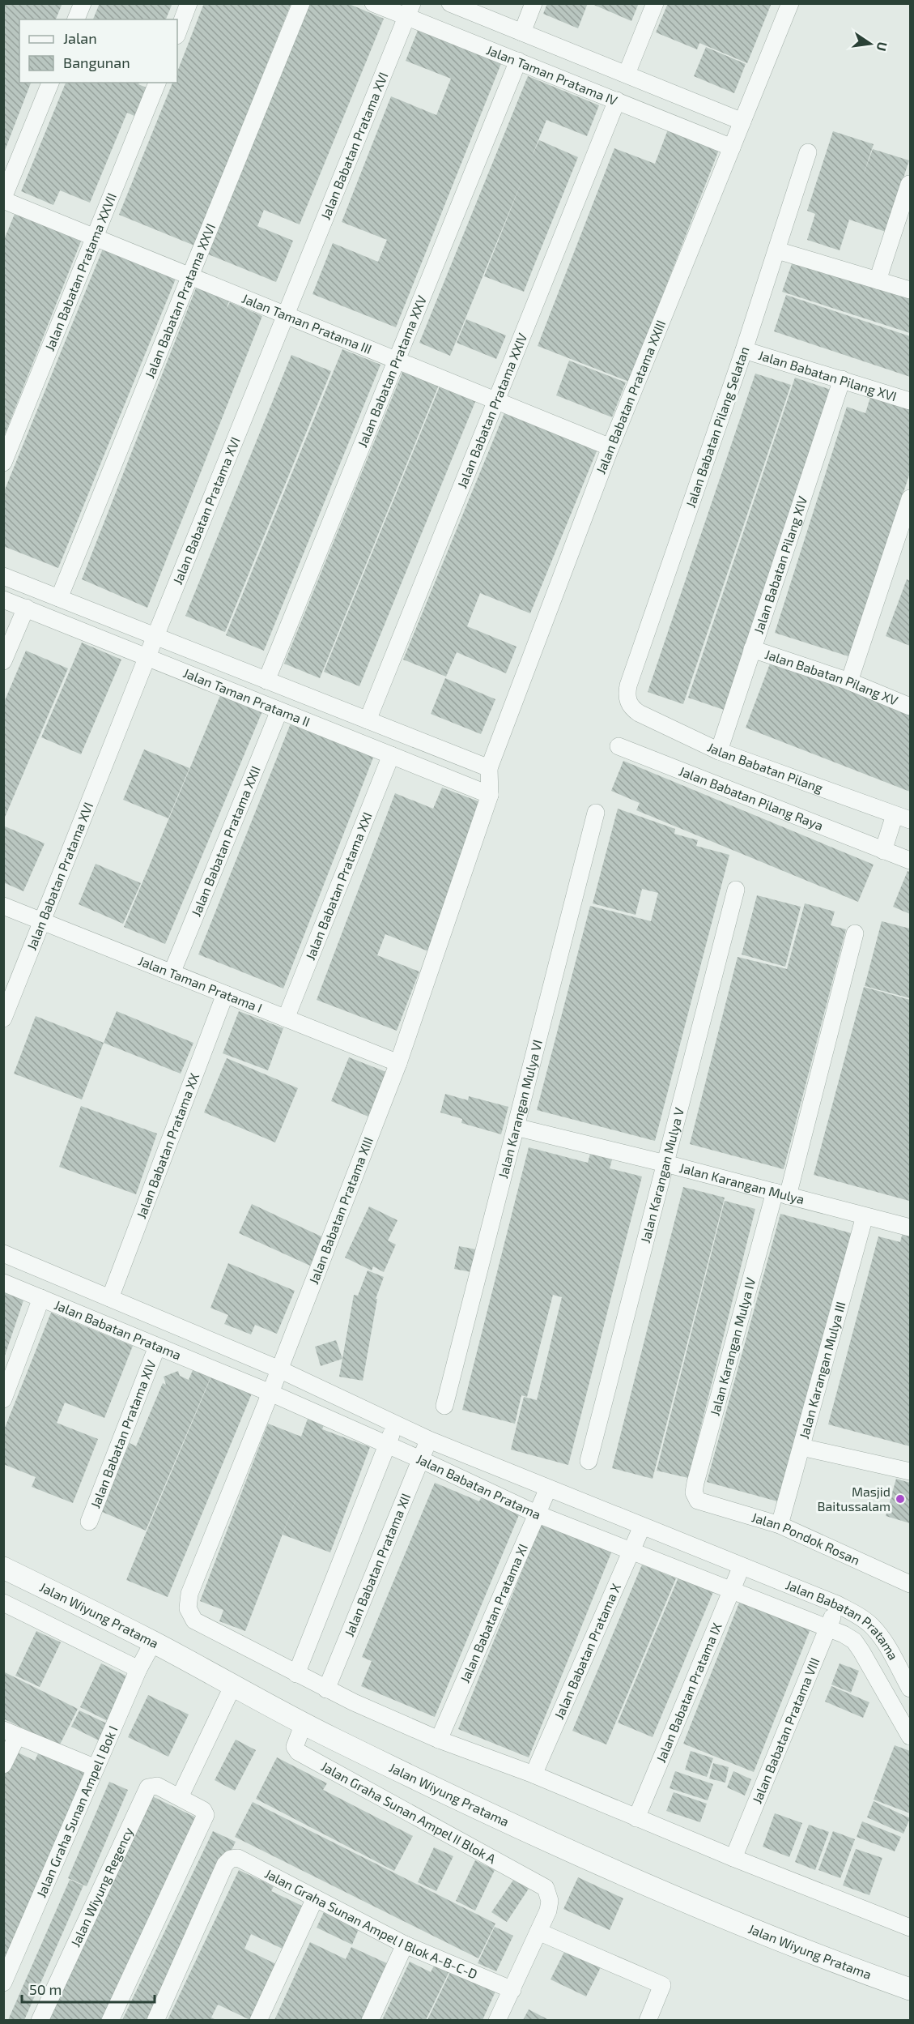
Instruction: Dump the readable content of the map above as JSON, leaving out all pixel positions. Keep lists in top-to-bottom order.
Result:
{
  "streets": {
    "street": [
      "Jalan Taman Pratama IV",
      "Jalan Babatan Pratama XVI",
      "Jalan Babatan Pratama XXVII",
      "Jalan Babatan Pratama XXVI",
      "Jalan Taman Pratama III",
      "Jalan Babatan Pratama XXV",
      "Jalan Babatan Pilang XVI",
      "Jalan Babatan Pratama XXIII",
      "Jalan Babatan Pratama XXIV",
      "Jalan Babatan Pilang Selatan",
      "Jalan Babatan Pilang XIV",
      "Jalan Babatan Pilang XV",
      "Jalan Taman Pratama II",
      "Jalan Babatan Pilang",
      "Jalan Babatan Pilang Raya",
      "Jalan Babatan Pratama XXII",
      "Jalan Babatan Pratama XXI",
      "Jalan Taman Pratama I",
      "Jalan Karangan Mulya VI",
      "Jalan Babatan Pratama XX",
      "Jalan Karangan Mulya V",
      "Jalan Karangan Mulya",
      "Jalan Babatan Pratama XIII",
      "Jalan Babatan Pratama",
      "Jalan Karangan Mulya IV",
      "Jalan Karangan Mulya III",
      "Jalan Babatan Pratama XIV",
      "Jalan Pondok Rosan",
      "Jalan Babatan Pratama XII",
      "Jalan Babatan Pratama XI",
      "Jalan Wiyung Pratama",
      "Jalan Babatan Pratama X",
      "Jalan Babatan Pratama IX",
      "Jalan Babatan Pratama VIII",
      "Jalan Graha Sunan Ampel I Bok I",
      "Jalan Graha Sunan Ampel II Blok A",
      "Jalan Wiyung Regency",
      "Jalan Graha Sunan Ampel I Blok A-B-C-D"
    ]
  },
  "crossings": [
    ["Jalan Taman Pratama IV", "Jalan Babatan Pratama XVI"],
    ["Jalan Taman Pratama IV", "Jalan Babatan Pratama XXV"],
    ["Jalan Taman Pratama IV", "Jalan Babatan Pratama XXIII"],
    ["Jalan Taman Pratama IV", "Jalan Babatan Pratama XXIV"],
    ["Jalan Babatan Pratama XVI", "Jalan Taman Pratama III"],
    ["Jalan Babatan Pratama XVI", "Jalan Taman Pratama II"],
    ["Jalan Babatan Pratama XVI", "Jalan Taman Pratama I"],
    ["Jalan Babatan Pratama XXVII", "Jalan Taman Pratama III"],
    ["Jalan Babatan Pratama XXVI", "Jalan Taman Pratama III"],
    ["Jalan Babatan Pratama XXVI", "Jalan Taman Pratama II"],
    ["Jalan Taman Pratama III", "Jalan Babatan Pratama XXV"],
    ["Jalan Taman Pratama III", "Jalan Babatan Pratama XXIII"],
    ["Jalan Taman Pratama III", "Jalan Babatan Pratama XXIV"],
    ["Jalan Babatan Pratama XXV", "Jalan Taman Pratama II"],
    ["Jalan Babatan Pilang XVI", "Jalan Babatan Pilang Selatan"],
    ["Jalan Babatan Pilang XVI", "Jalan Babatan Pilang XIV"],
    ["Jalan Babatan Pratama XXIII", "Jalan Taman Pratama II"],
    ["Jalan Babatan Pratama XXIII", "Jalan Babatan Pratama XIII"],
    ["Jalan Babatan Pratama XXIV", "Jalan Taman Pratama II"],
    ["Jalan Babatan Pilang Selatan", "Jalan Babatan Pilang"],
    ["Jalan Babatan Pilang XIV", "Jalan Babatan Pilang XV"],
    ["Jalan Babatan Pilang XIV", "Jalan Babatan Pilang"],
    ["Jalan Taman Pratama II", "Jalan Babatan Pratama XXII"],
    ["Jalan Taman Pratama II", "Jalan Babatan Pratama XXI"],
    ["Jalan Taman Pratama II", "Jalan Babatan Pratama XIII"],
    ["Jalan Babatan Pratama XXII", "Jalan Taman Pratama I"],
    ["Jalan Babatan Pratama XXI", "Jalan Taman Pratama I"],
    ["Jalan Taman Pratama I", "Jalan Babatan Pratama XX"],
    ["Jalan Taman Pratama I", "Jalan Babatan Pratama XIII"],
    ["Jalan Karangan Mulya VI", "Jalan Karangan Mulya"],
    ["Jalan Babatan Pratama XX", "Jalan Babatan Pratama"],
    ["Jalan Karangan Mulya V", "Jalan Karangan Mulya"],
    ["Jalan Karangan Mulya", "Jalan Karangan Mulya IV"],
    ["Jalan Karangan Mulya", "Jalan Karangan Mulya III"],
    ["Jalan Babatan Pratama XIII", "Jalan Babatan Pratama"],
    ["Jalan Babatan Pratama", "Jalan Babatan Pratama XIV"],
    ["Jalan Babatan Pratama", "Jalan Babatan Pratama XII"],
    ["Jalan Babatan Pratama", "Jalan Babatan Pratama XI"],
    ["Jalan Babatan Pratama", "Jalan Babatan Pratama X"],
    ["Jalan Babatan Pratama", "Jalan Babatan Pratama IX"],
    ["Jalan Babatan Pratama", "Jalan Babatan Pratama VIII"],
    ["Jalan Karangan Mulya IV", "Jalan Pondok Rosan"],
    ["Jalan Karangan Mulya III", "Jalan Pondok Rosan"],
    ["Jalan Wiyung Pratama", "Jalan Graha Sunan Ampel I Bok I"],
    ["Jalan Wiyung Pratama", "Jalan Graha Sunan Ampel II Blok A"]
  ],
  "places": ["Masjid Baitussalam"],
  "legend": ["Jalan", "Bangunan"],
  "scale_bar": "50 m",
  "north": "right"
}
